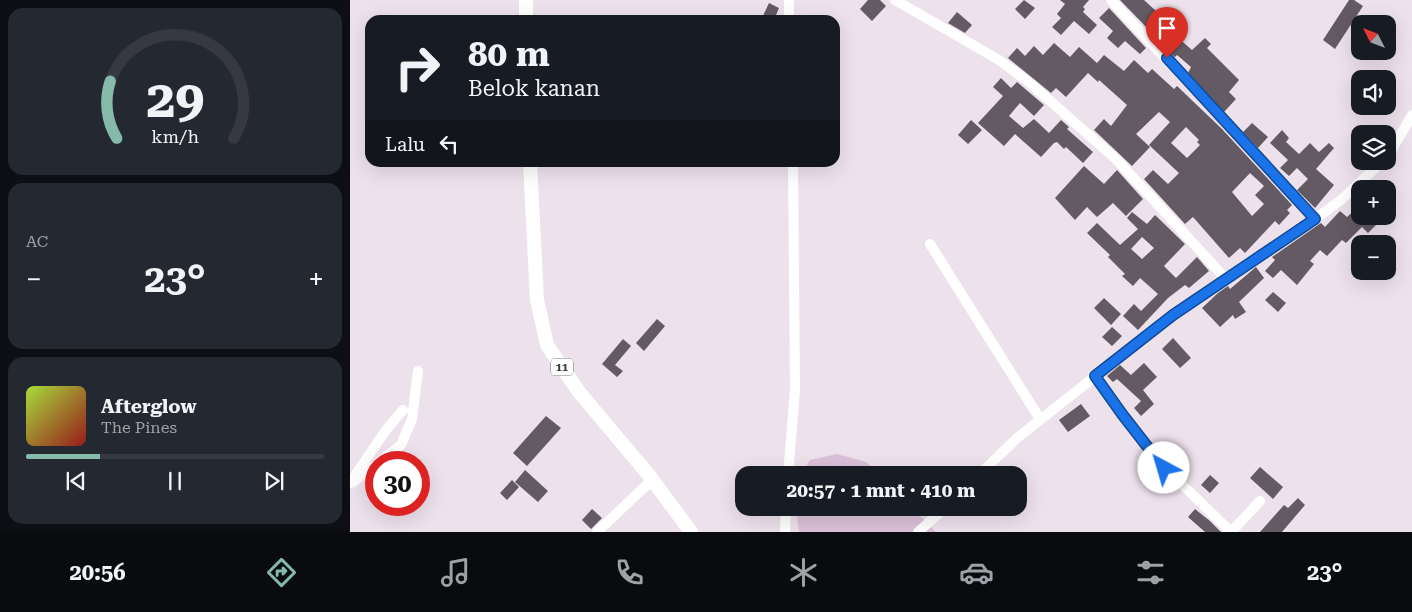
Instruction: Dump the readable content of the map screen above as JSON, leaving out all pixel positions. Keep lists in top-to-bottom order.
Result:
{
  "streets": {
    "highway": ["11"]
  },
  "north": "top left",
  "page": {
    "map_buttons": ["+", "−"],
    "turn": ["80 m", "Belok kanan"],
    "then": "Lalu",
    "tile": "AC",
    "heat": ["−", "23°", "+"],
    "song": ["Afterglow", "The Pines"],
    "limit": "30",
    "trip": "20:57 · 1 mnt · 410 m",
    "tabs": ["20:56", "23°"],
    "gauge": ["29", "km/h"]
  }
}
